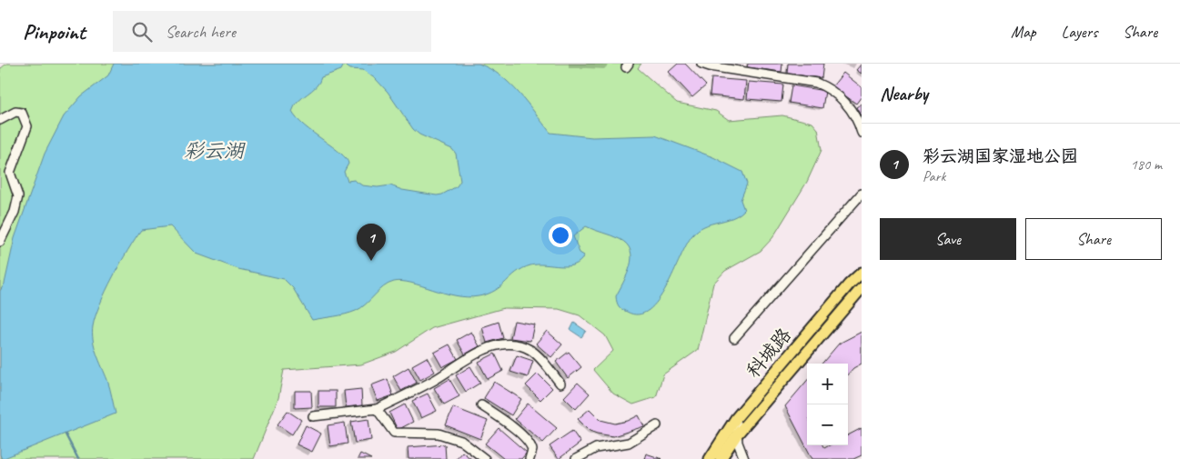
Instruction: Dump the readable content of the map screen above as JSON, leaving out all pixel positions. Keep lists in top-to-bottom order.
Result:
{
  "streets": {
    "main road": ["科城路"]
  },
  "water": ["彩云湖"],
  "page": {
    "header": "Pinpoint",
    "search": "Search here",
    "nav": ["Map", "Layers", "Share"],
    "heading": "Nearby",
    "list": [
      {
        "mark": "1",
        "name": "彩云湖国家湿地公园",
        "note": "Park",
        "value": "180 m"
      }
    ],
    "buttons": ["Save", "Share"],
    "pins": "1",
    "map_buttons": ["+", "−"]
  }
}
